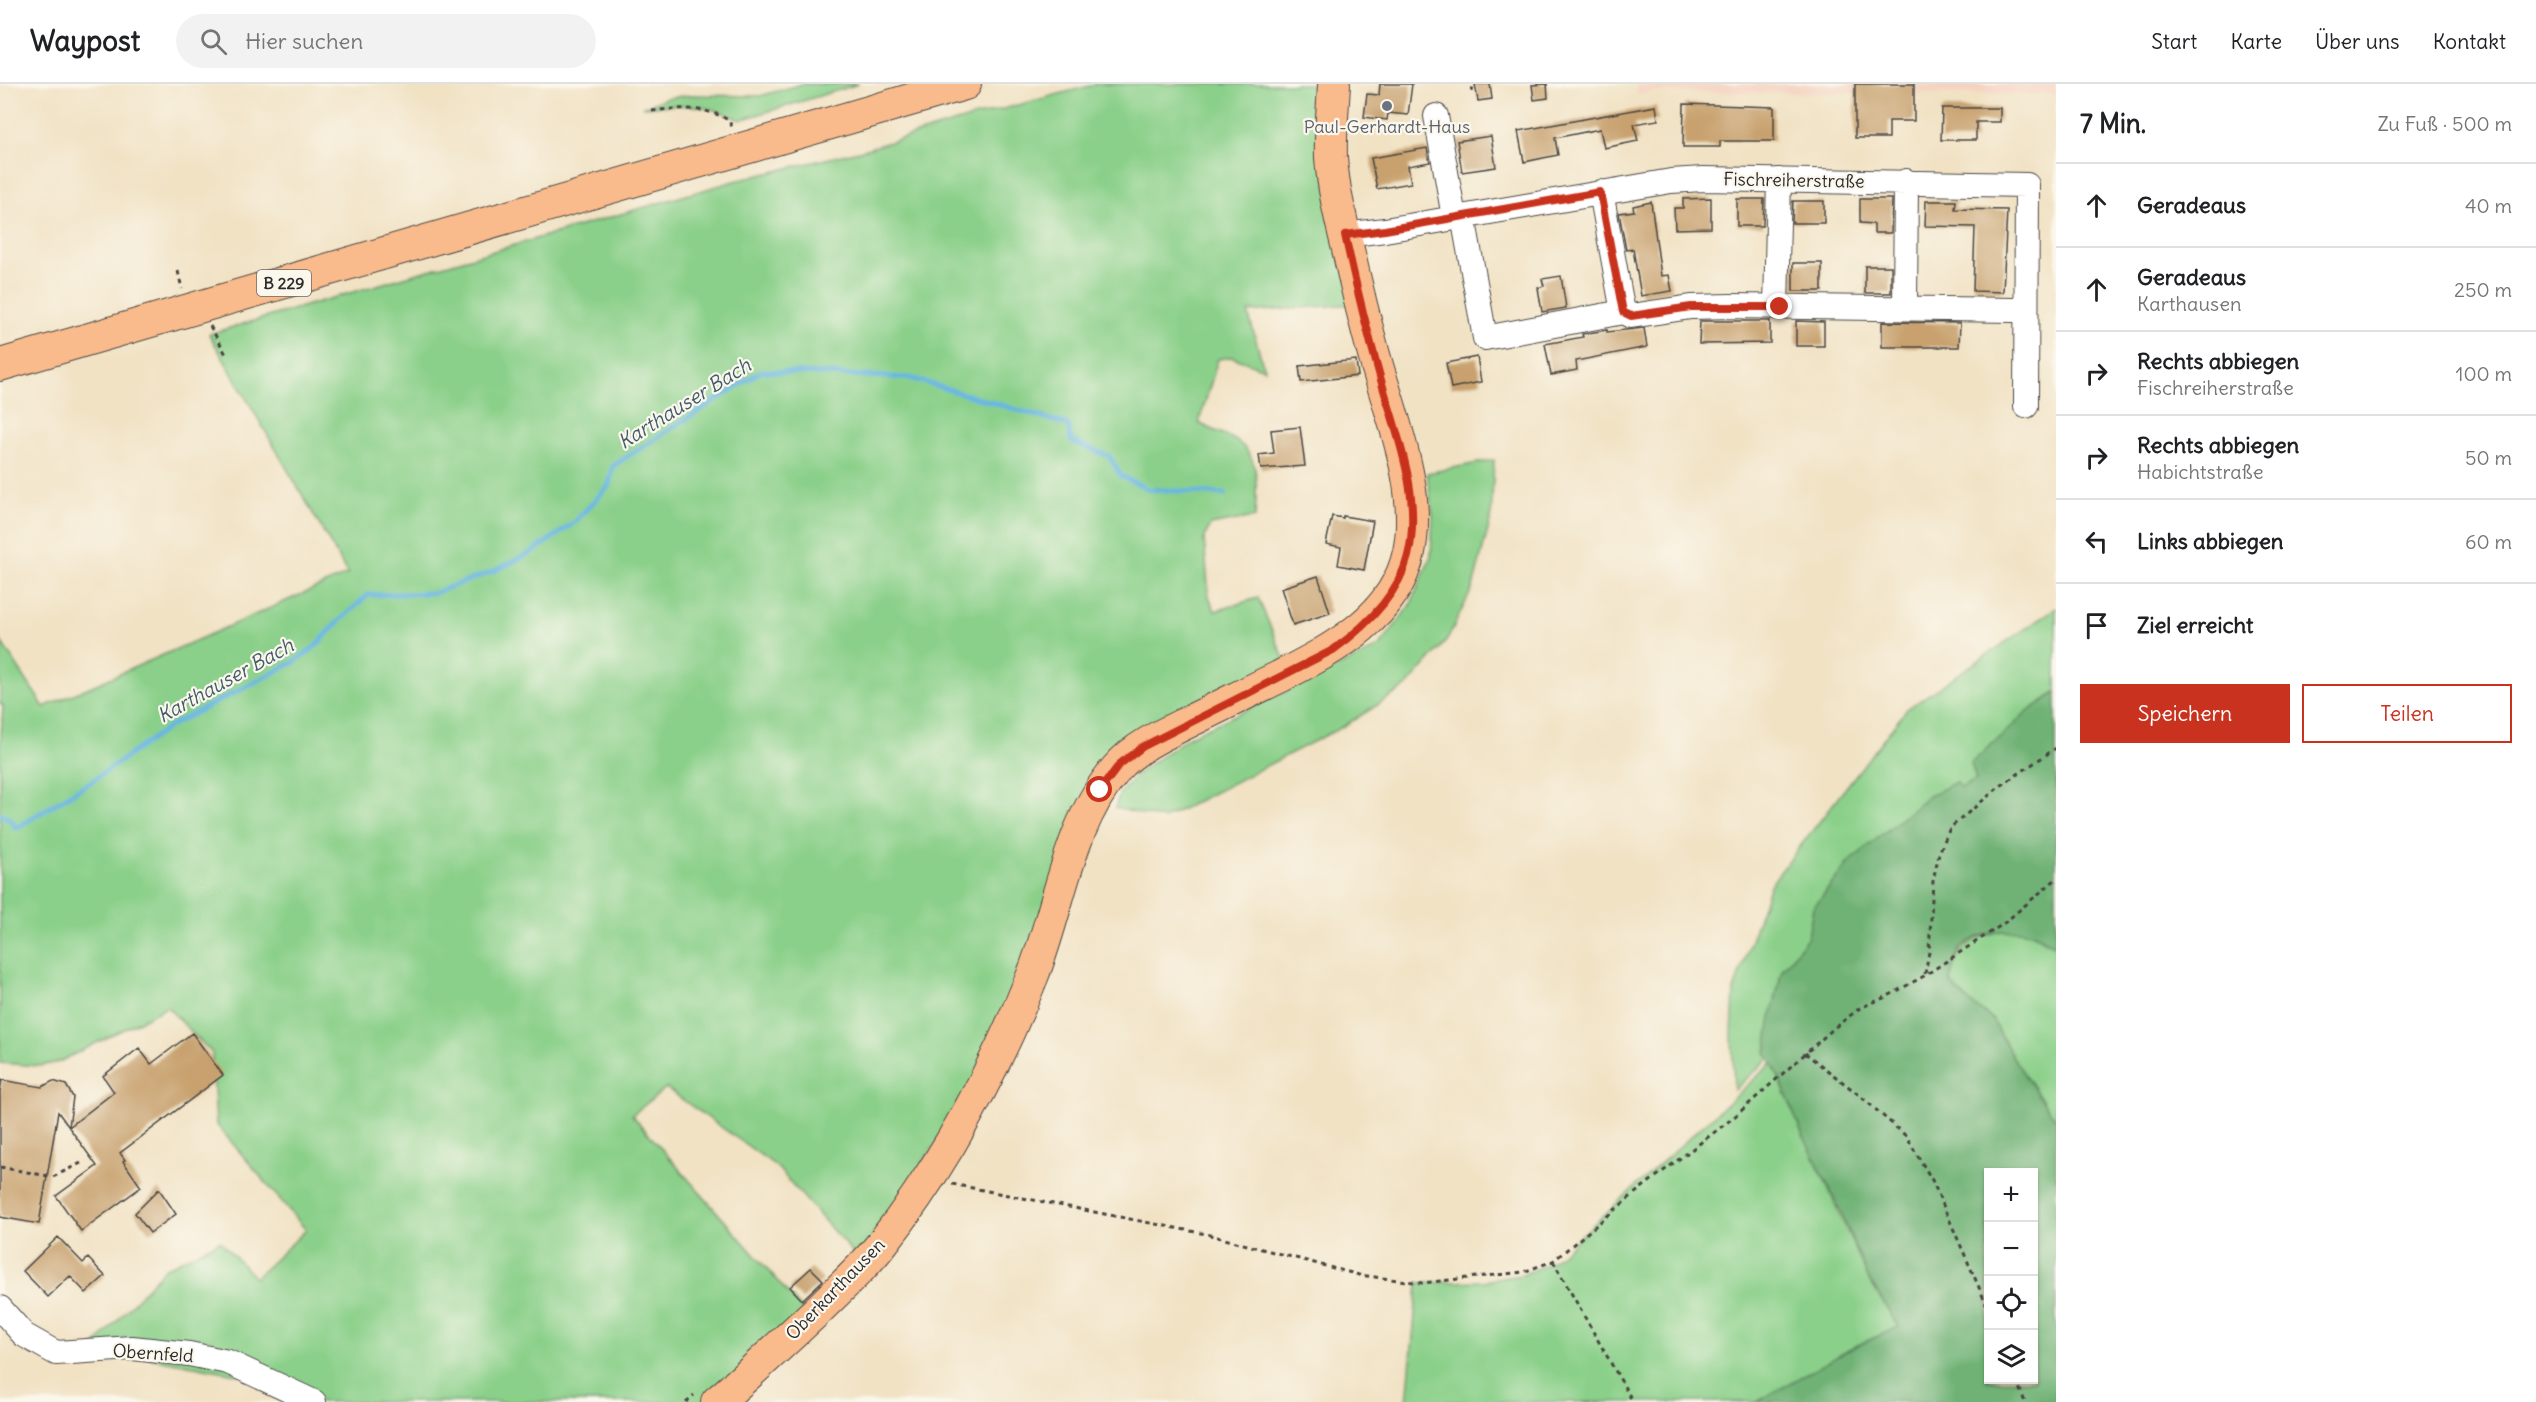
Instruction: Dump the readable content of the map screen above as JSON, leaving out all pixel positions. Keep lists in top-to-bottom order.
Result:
{
  "streets": {
    "main road": ["B 229", "Oberkarthausen"],
    "street": ["Fischreiherstraße", "Obernfeld"]
  },
  "crossings": [
    ["Fischreiherstraße", "Oberkarthausen"]
  ],
  "water": ["Karthauser Bach"],
  "places": ["Paul-Gerhardt-Haus"],
  "page": {
    "header": "Waypost",
    "search": "Hier suchen",
    "nav": [
      "Start",
      "Karte",
      "Über uns",
      "Kontakt"
    ],
    "heading": ["7 Min.", "Zu Fuß · 500 m"],
    "list": [
      ["Geradeaus", "40 m"],
      ["Geradeaus", "Karthausen", "250 m"],
      ["Rechts abbiegen", "Fischreiherstraße", "100 m"],
      ["Rechts abbiegen", "Habichtstraße", "50 m"],
      ["Links abbiegen", "60 m"],
      "Ziel erreicht"
    ],
    "buttons": ["Speichern", "Teilen"],
    "map_buttons": ["+", "−"]
  }
}
